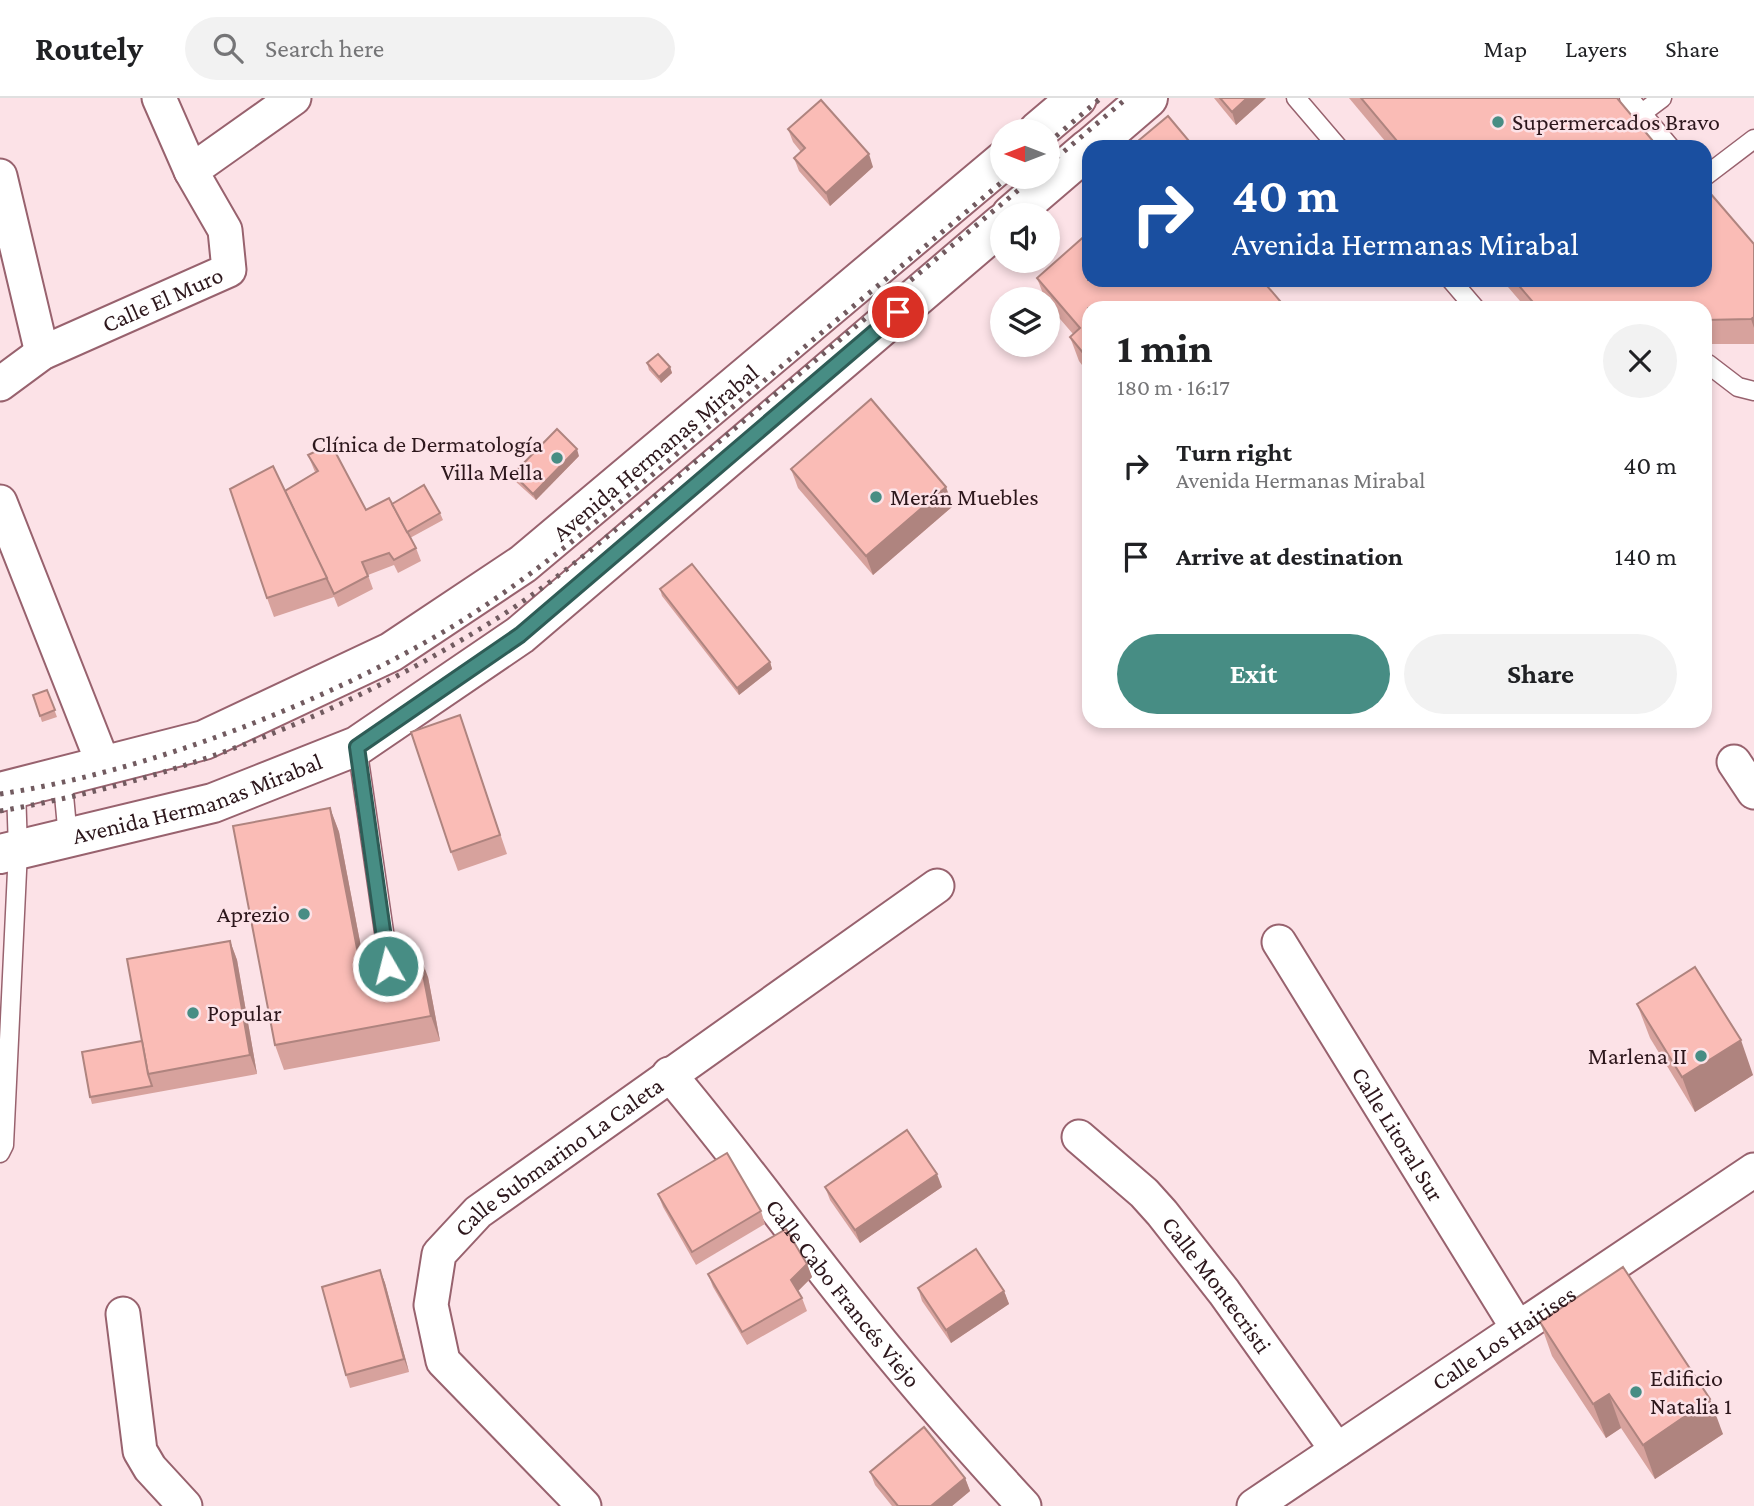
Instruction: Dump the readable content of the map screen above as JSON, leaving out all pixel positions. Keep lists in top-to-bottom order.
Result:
{
  "streets": {
    "main road": ["Avenida Hermanas Mirabal"],
    "street": [
      "Calle El Muro",
      "Calle Litoral Sur",
      "Calle Submarino La Caleta",
      "Calle Montecristi",
      "Calle Cabo Francés Viejo",
      "Calle Los Haitises"
    ]
  },
  "crossings": [
    ["Calle Litoral Sur", "Calle Los Haitises"],
    ["Calle Submarino La Caleta", "Calle Cabo Francés Viejo"],
    ["Calle Montecristi", "Calle Los Haitises"]
  ],
  "places": [
    "Supermercados Bravo",
    "Clínica de Dermatología Villa Mella",
    "Merán Muebles",
    "Aprezio",
    "Popular",
    "Marlena II",
    "Edificio Natalia 1"
  ],
  "north": "left",
  "page": {
    "header": "Routely",
    "search": "Search here",
    "nav": ["Map", "Layers", "Share"],
    "turn": ["40 m", "Avenida Hermanas Mirabal"],
    "heading": ["1 min", "180 m · 16:17"],
    "list": [
      {
        "name": "Turn right",
        "note": "Avenida Hermanas Mirabal",
        "value": "40 m"
      },
      {
        "name": "Arrive at destination",
        "value": "140 m"
      }
    ],
    "buttons": ["Exit", "Share"]
  }
}
